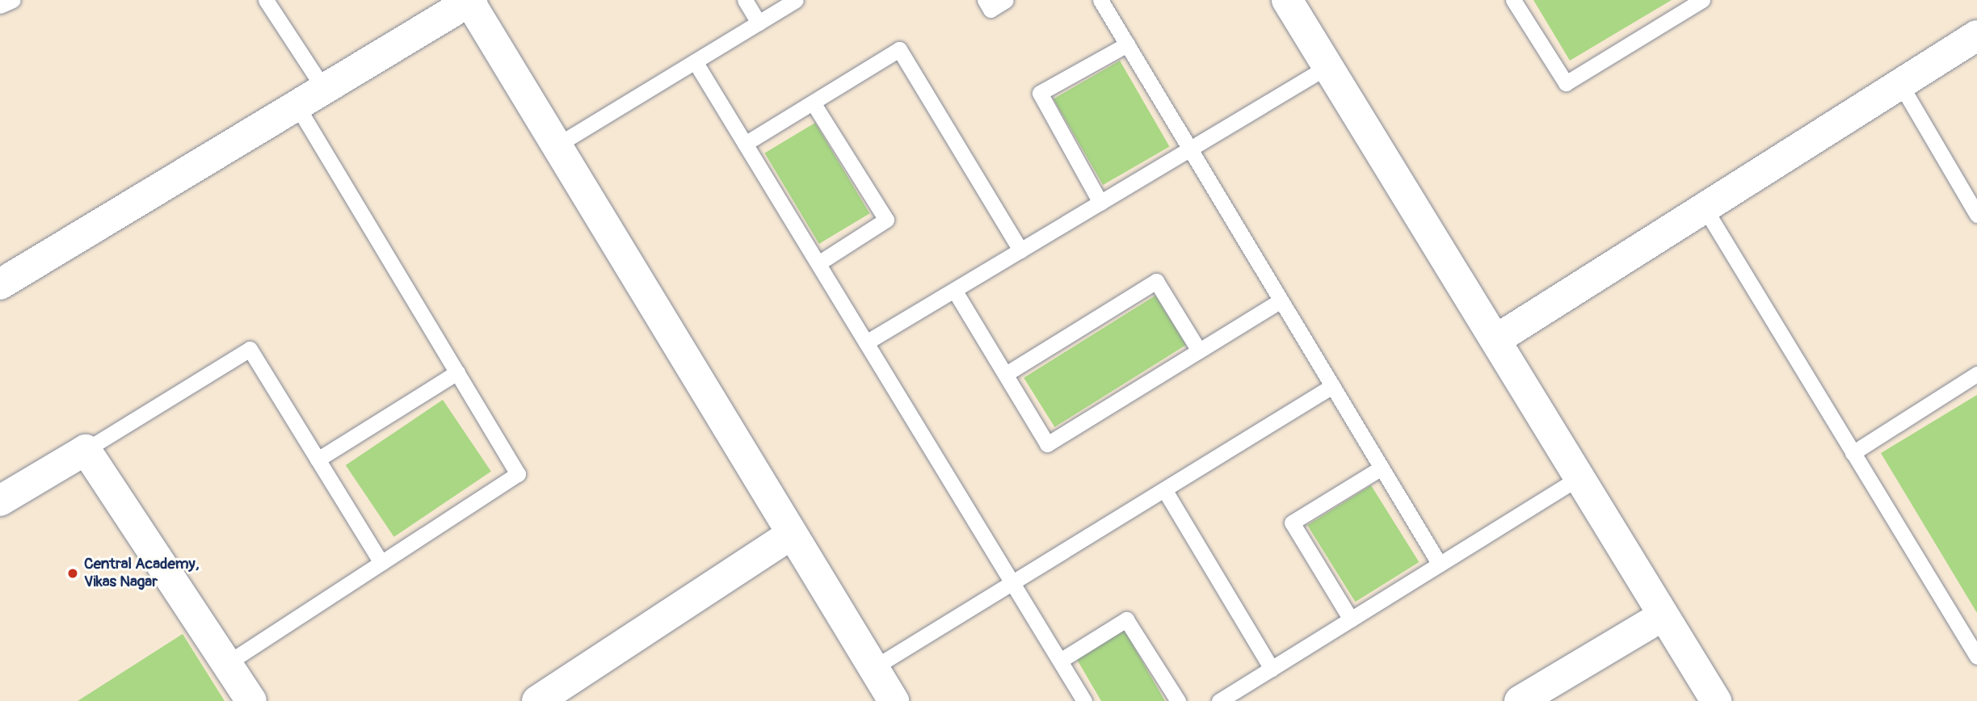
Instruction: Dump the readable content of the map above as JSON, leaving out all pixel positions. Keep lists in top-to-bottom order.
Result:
{
  "places": ["Central Academy, Vikas Nagar"]
}
